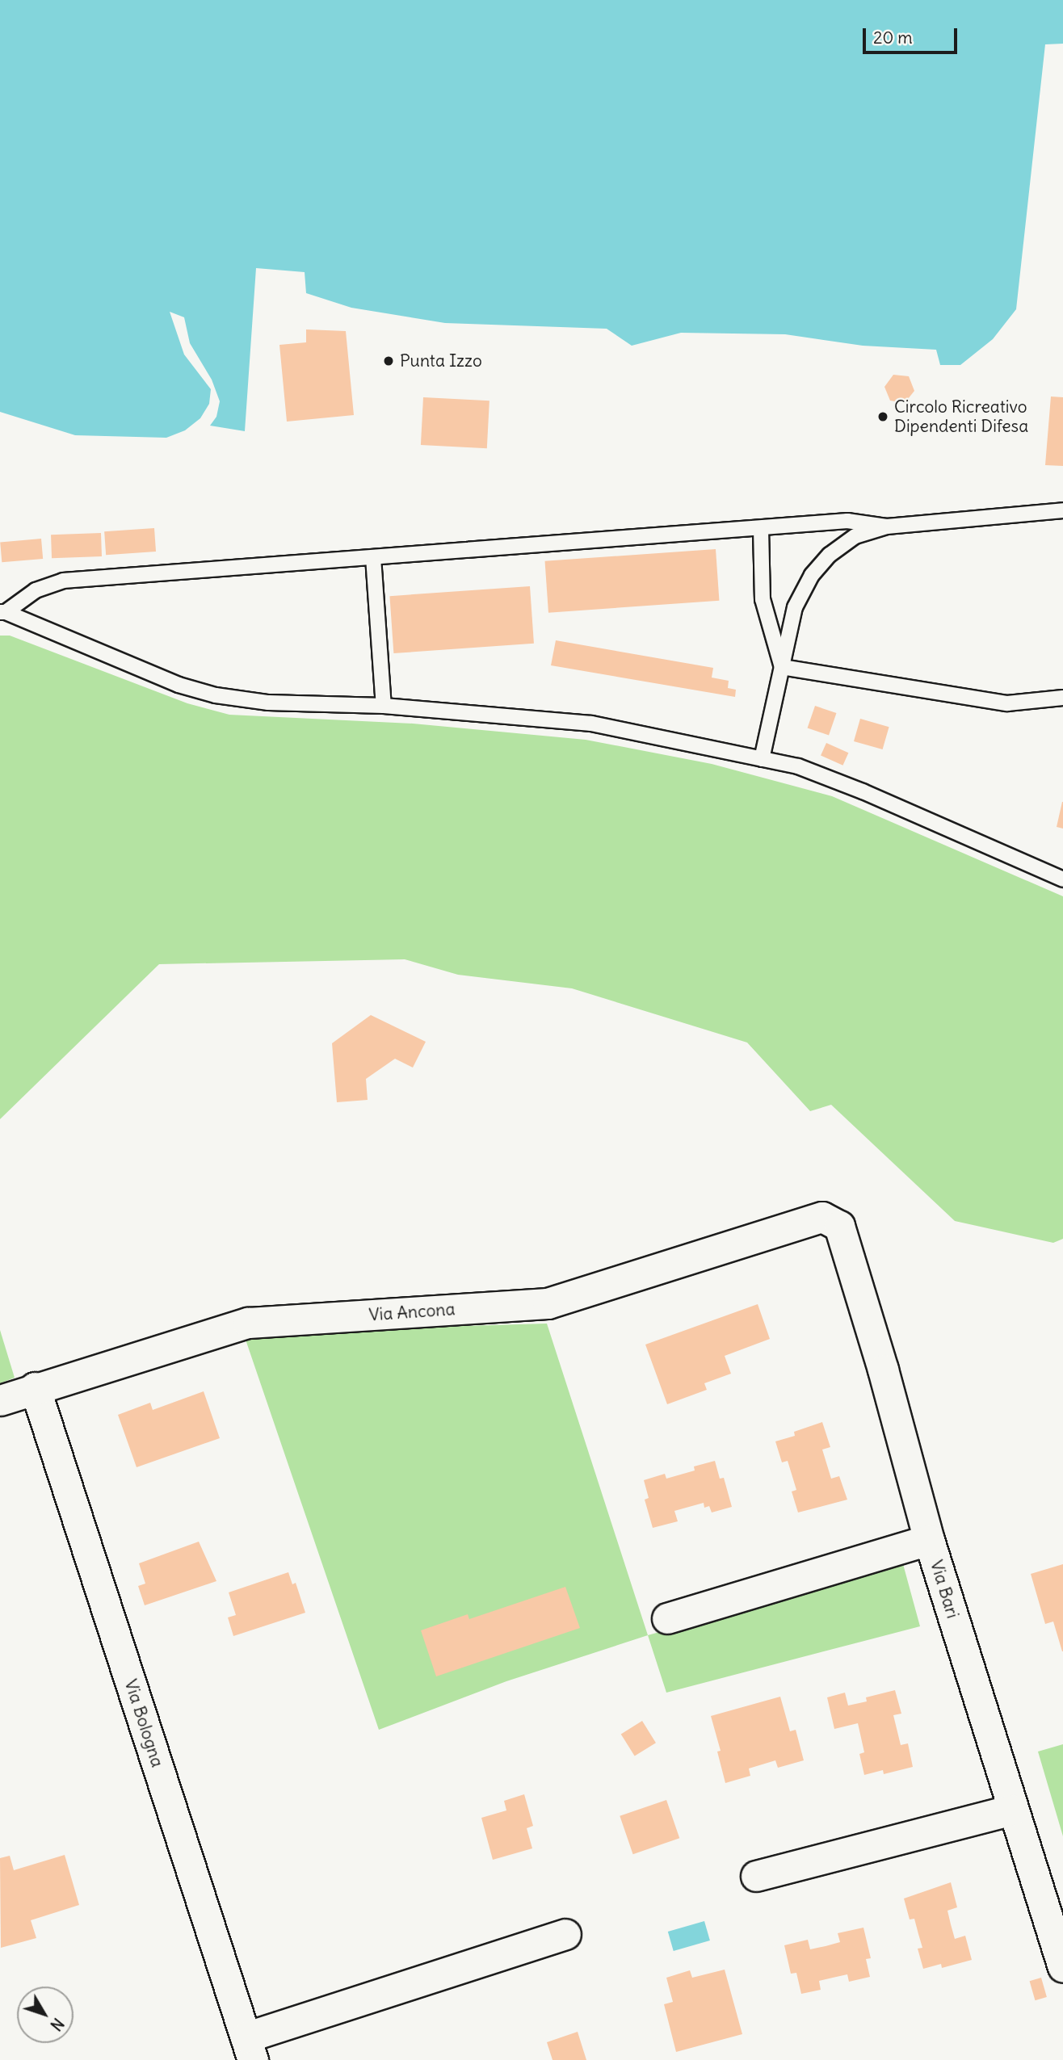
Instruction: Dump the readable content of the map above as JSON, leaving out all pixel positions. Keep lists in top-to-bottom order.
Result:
{
  "streets": {
    "street": ["Via Ancona", "Via Bari", "Via Bologna"]
  },
  "crossings": [
    ["Via Ancona", "Via Bari"],
    ["Via Ancona", "Via Bologna"]
  ],
  "places": ["Punta Izzo", "Circolo Ricreativo Dipendenti Difesa"],
  "scale_bar": "20 m",
  "north": "bottom right"
}
